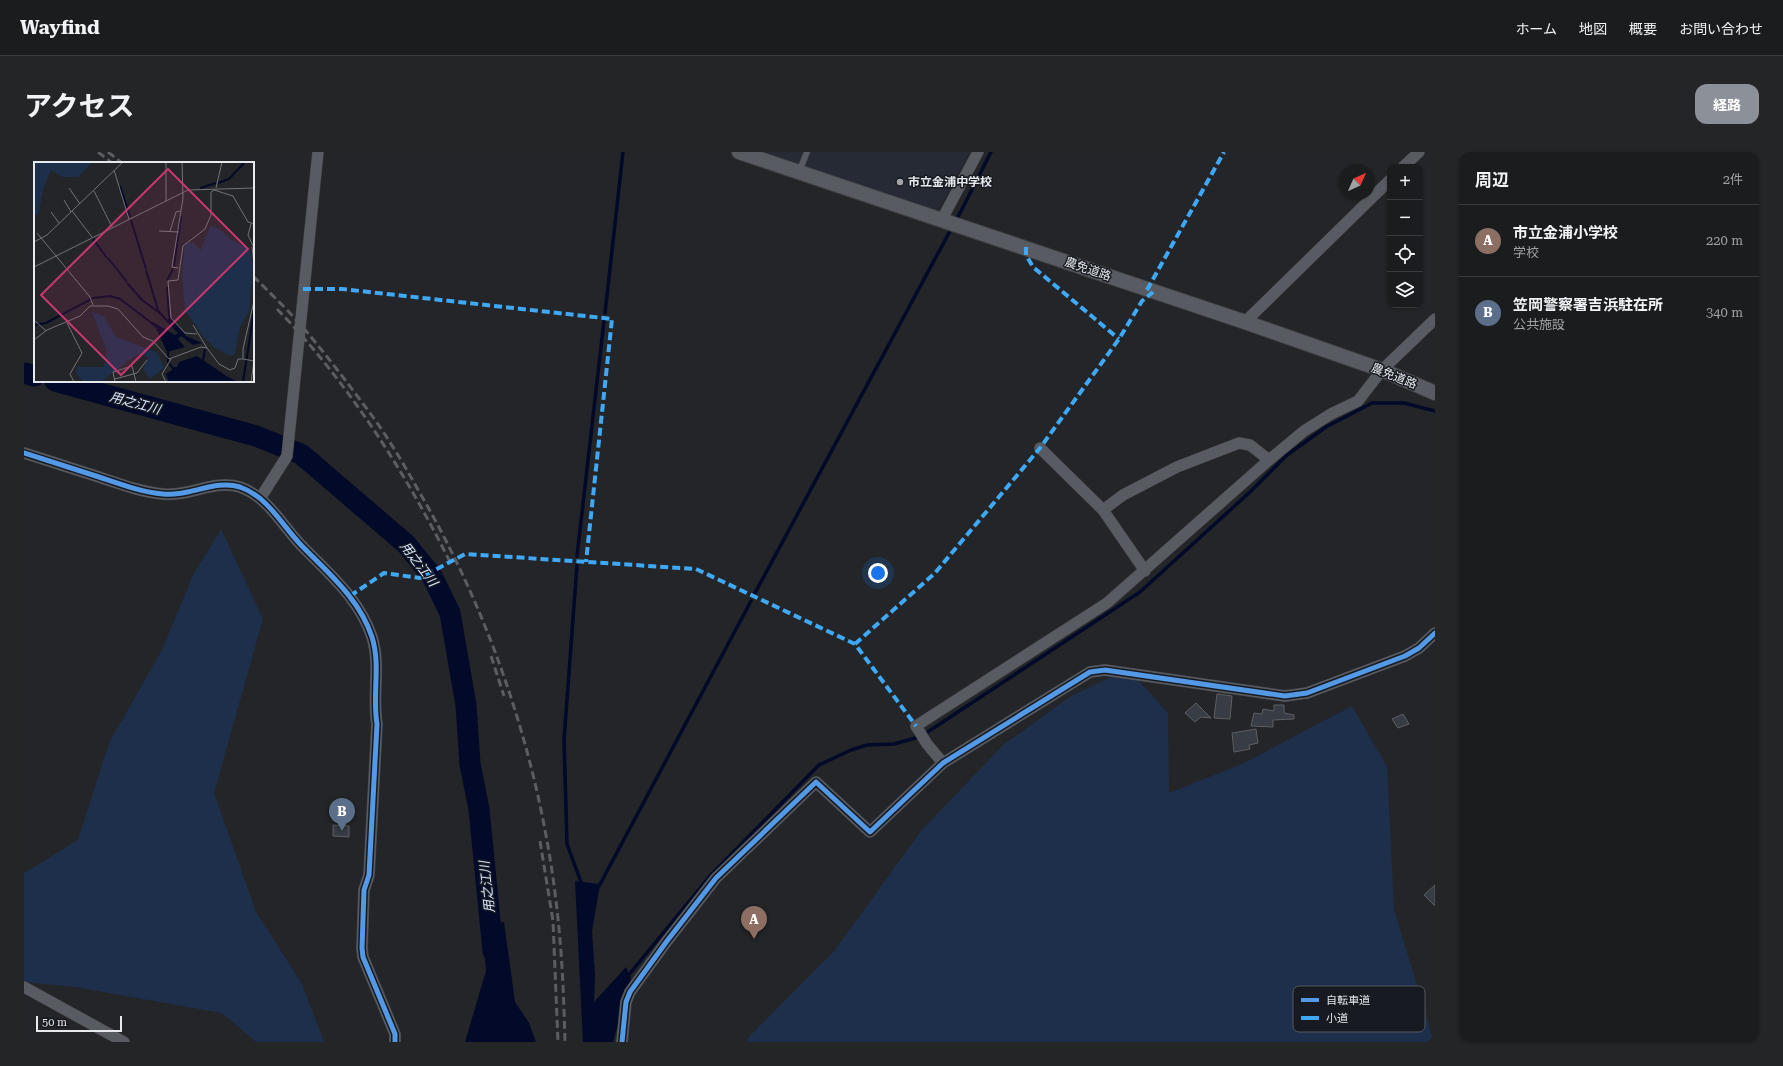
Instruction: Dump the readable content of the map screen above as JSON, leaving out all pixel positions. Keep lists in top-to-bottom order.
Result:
{
  "streets": {
    "street": ["農免道路"]
  },
  "water": ["用之江川"],
  "places": ["市立金浦中学校"],
  "legend": ["自転車道", "小道"],
  "scale_bar": "50 m",
  "north": "top right",
  "page": {
    "header": "Wayfind",
    "nav": [
      "ホーム",
      "地図",
      "概要",
      "お問い合わせ"
    ],
    "title": "アクセス",
    "buttons": "経路",
    "heading": ["周辺", "2件"],
    "map_buttons": ["+", "−"],
    "list": [
      {
        "mark": "A",
        "name": "市立金浦小学校",
        "note": "学校",
        "value": "220 m"
      },
      {
        "mark": "B",
        "name": "笠岡警察署吉浜駐在所",
        "note": "公共施設",
        "value": "340 m"
      }
    ],
    "pins": ["B", "A"],
    "scale": "50 m"
  }
}
